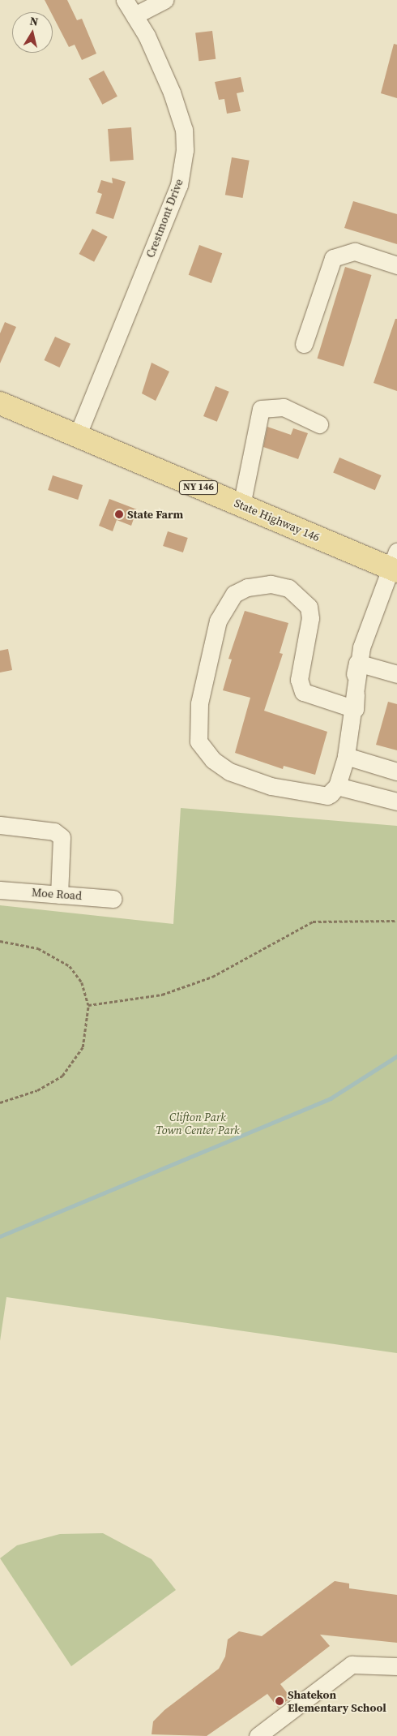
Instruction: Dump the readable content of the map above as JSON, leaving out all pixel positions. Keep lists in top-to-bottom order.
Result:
{
  "streets": {
    "main road": ["NY 146", "State Highway 146"],
    "street": ["Crestmont Drive", "Moe Road"]
  },
  "crossings": [
    ["Crestmont Drive", "State Highway 146"]
  ],
  "parks": ["Clifton Park Town Center Park"],
  "places": ["State Farm", "Shatekon Elementary School"],
  "north": "top"
}
